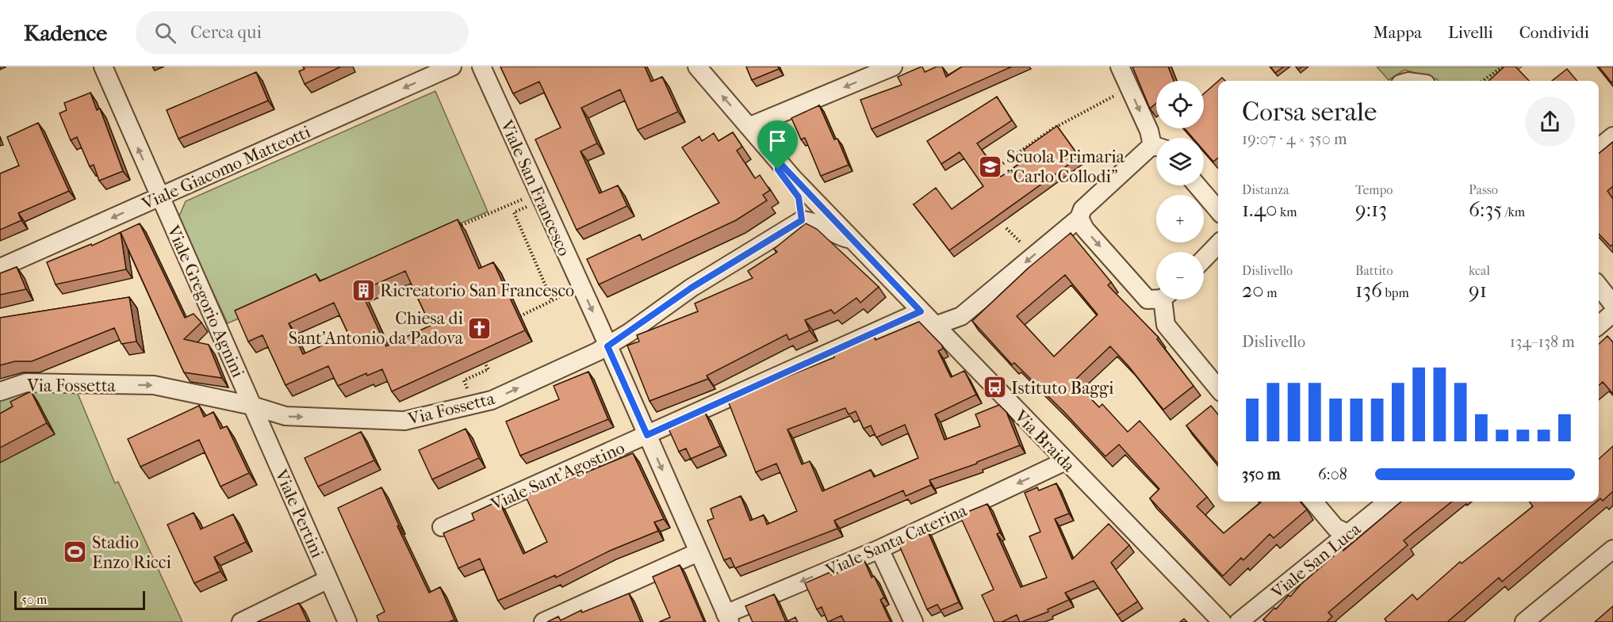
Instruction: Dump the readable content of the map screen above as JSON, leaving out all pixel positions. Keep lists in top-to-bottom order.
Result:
{
  "streets": {
    "street": [
      "Viale Giacomo Matteotti",
      "Viale San Francesco",
      "Viale Gregorio Agnini",
      "Via Fossetta",
      "Via Braida",
      "Viale Sant'Agostino",
      "Viale Pertini",
      "Viale Santa Caterina",
      "Viale San Luca"
    ]
  },
  "crossings": [
    ["Viale Giacomo Matteotti", "Viale Gregorio Agnini"],
    ["Viale San Francesco", "Via Fossetta"],
    ["Viale San Francesco", "Viale Sant'Agostino"],
    ["Viale San Francesco", "Viale Santa Caterina"],
    ["Viale Gregorio Agnini", "Via Fossetta"],
    ["Viale Gregorio Agnini", "Viale Pertini"],
    ["Via Fossetta", "Viale Pertini"],
    ["Via Braida", "Viale Sant'Agostino"],
    ["Via Braida", "Viale Santa Caterina"]
  ],
  "one_way": [
    "Viale Giacomo Matteotti",
    "Viale Gregorio Agnini",
    "Via Fossetta",
    "Viale Santa Caterina"
  ],
  "places": {
    "school or university": ["Scuola Primaria \"Carlo Collodi\""],
    "building": ["Ricreatorio San Francesco"],
    "church": ["Chiesa di Sant'Antonio da Padova"],
    "bus stop": ["Istituto Baggi"],
    "sports": ["Stadio Enzo Ricci"]
  },
  "scale_bar": "50 m",
  "page": {
    "header": "Kadence",
    "search": "Cerca qui",
    "nav": ["Mappa", "Livelli", "Condividi"],
    "map_buttons": ["+", "−"],
    "heading": ["Corsa serale", "19:07 · 4 × 350 m"],
    "stats": [
      ["Distanza", "1.40 km"],
      ["Tempo", "9:13"],
      ["Passo", "6:35 /km"],
      ["Dislivello", "20 m"],
      ["Battito", "136 bpm"],
      ["kcal", "91"]
    ],
    "chart": ["Dislivello", "134–138 m"],
    "list": [
      {
        "name": "350 m",
        "note": "6:08"
      }
    ],
    "scale": "50 m"
  }
}
